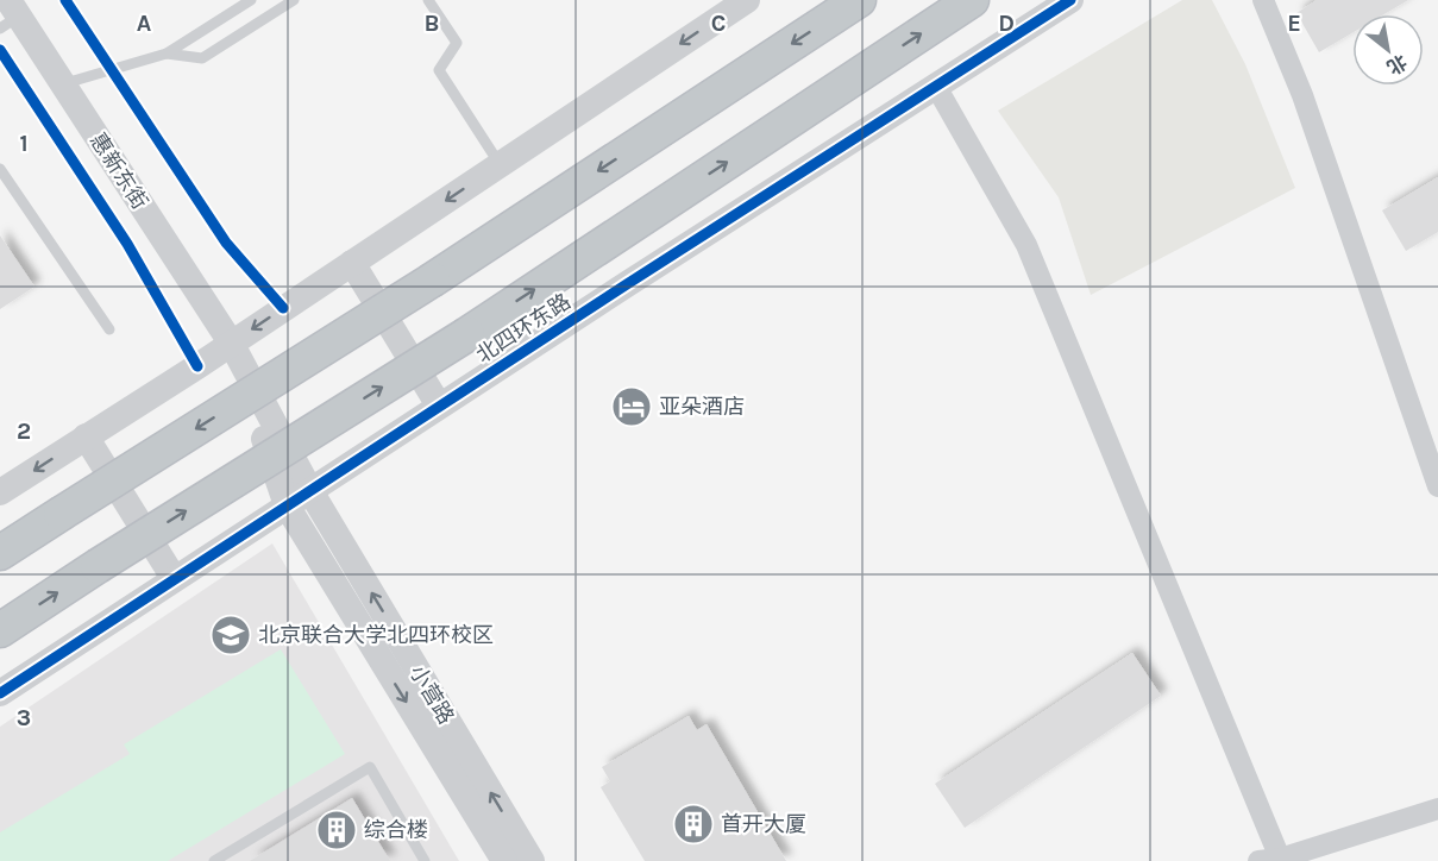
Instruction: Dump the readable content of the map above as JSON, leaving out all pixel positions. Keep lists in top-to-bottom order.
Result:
{
  "streets": {
    "highway": ["北四环东路"],
    "street": ["惠新东街", "小营路"]
  },
  "crossings": [
    ["惠新东街", "小营路"],
    ["北四环东路", "小营路"]
  ],
  "places": {
    "hotel": ["亚朵酒店"],
    "school or university": ["北京联合大学北四环校区"],
    "building": ["首开大厦", "综合楼"]
  },
  "north": "bottom right",
  "grid": {
    "columns": [
      "A",
      "B",
      "C",
      "D",
      "E"
    ],
    "rows": ["1", "2", "3"]
  }
}
